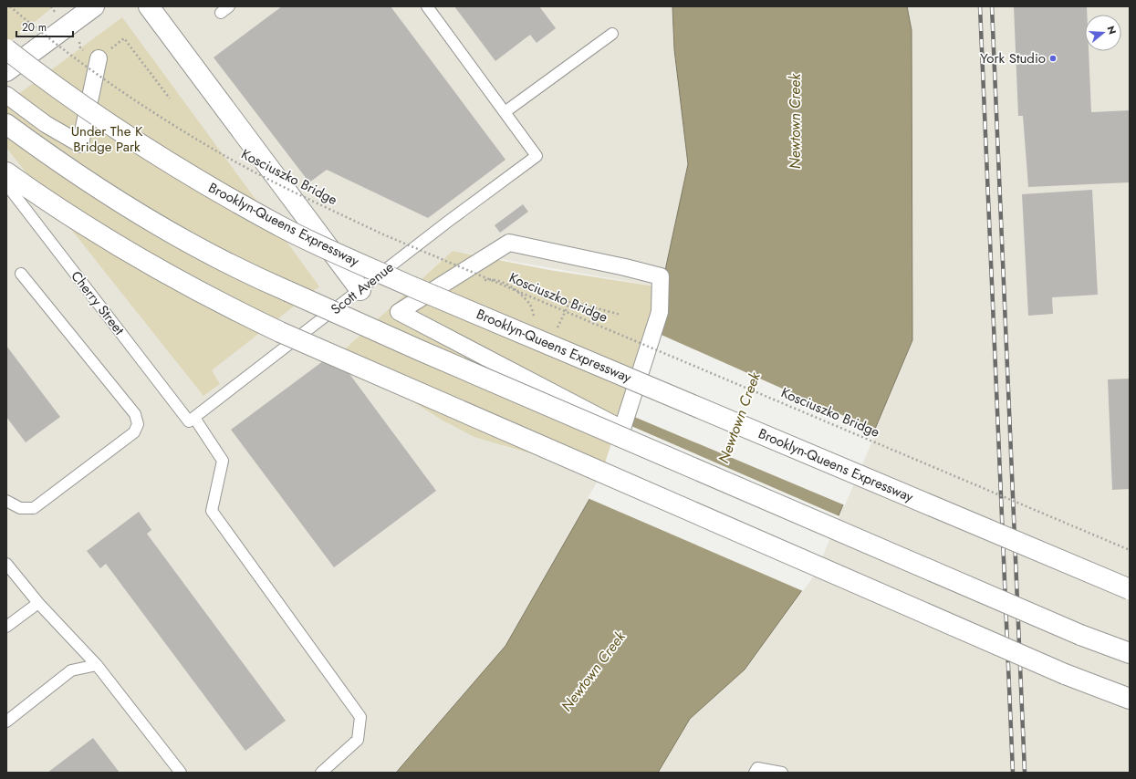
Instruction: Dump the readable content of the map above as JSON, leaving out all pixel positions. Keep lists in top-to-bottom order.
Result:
{
  "streets": {
    "main road": ["Brooklyn-Queens Expressway"],
    "lane": ["Scott Avenue", "Cherry Street"],
    "path": ["Kosciuszko Bridge"]
  },
  "crossings": [
    ["Scott Avenue", "Cherry Street"]
  ],
  "water": ["Newtown Creek"],
  "parks": ["Under The K Bridge Park"],
  "places": ["York Studio"],
  "scale_bar": "20 m",
  "north": "right"
}
